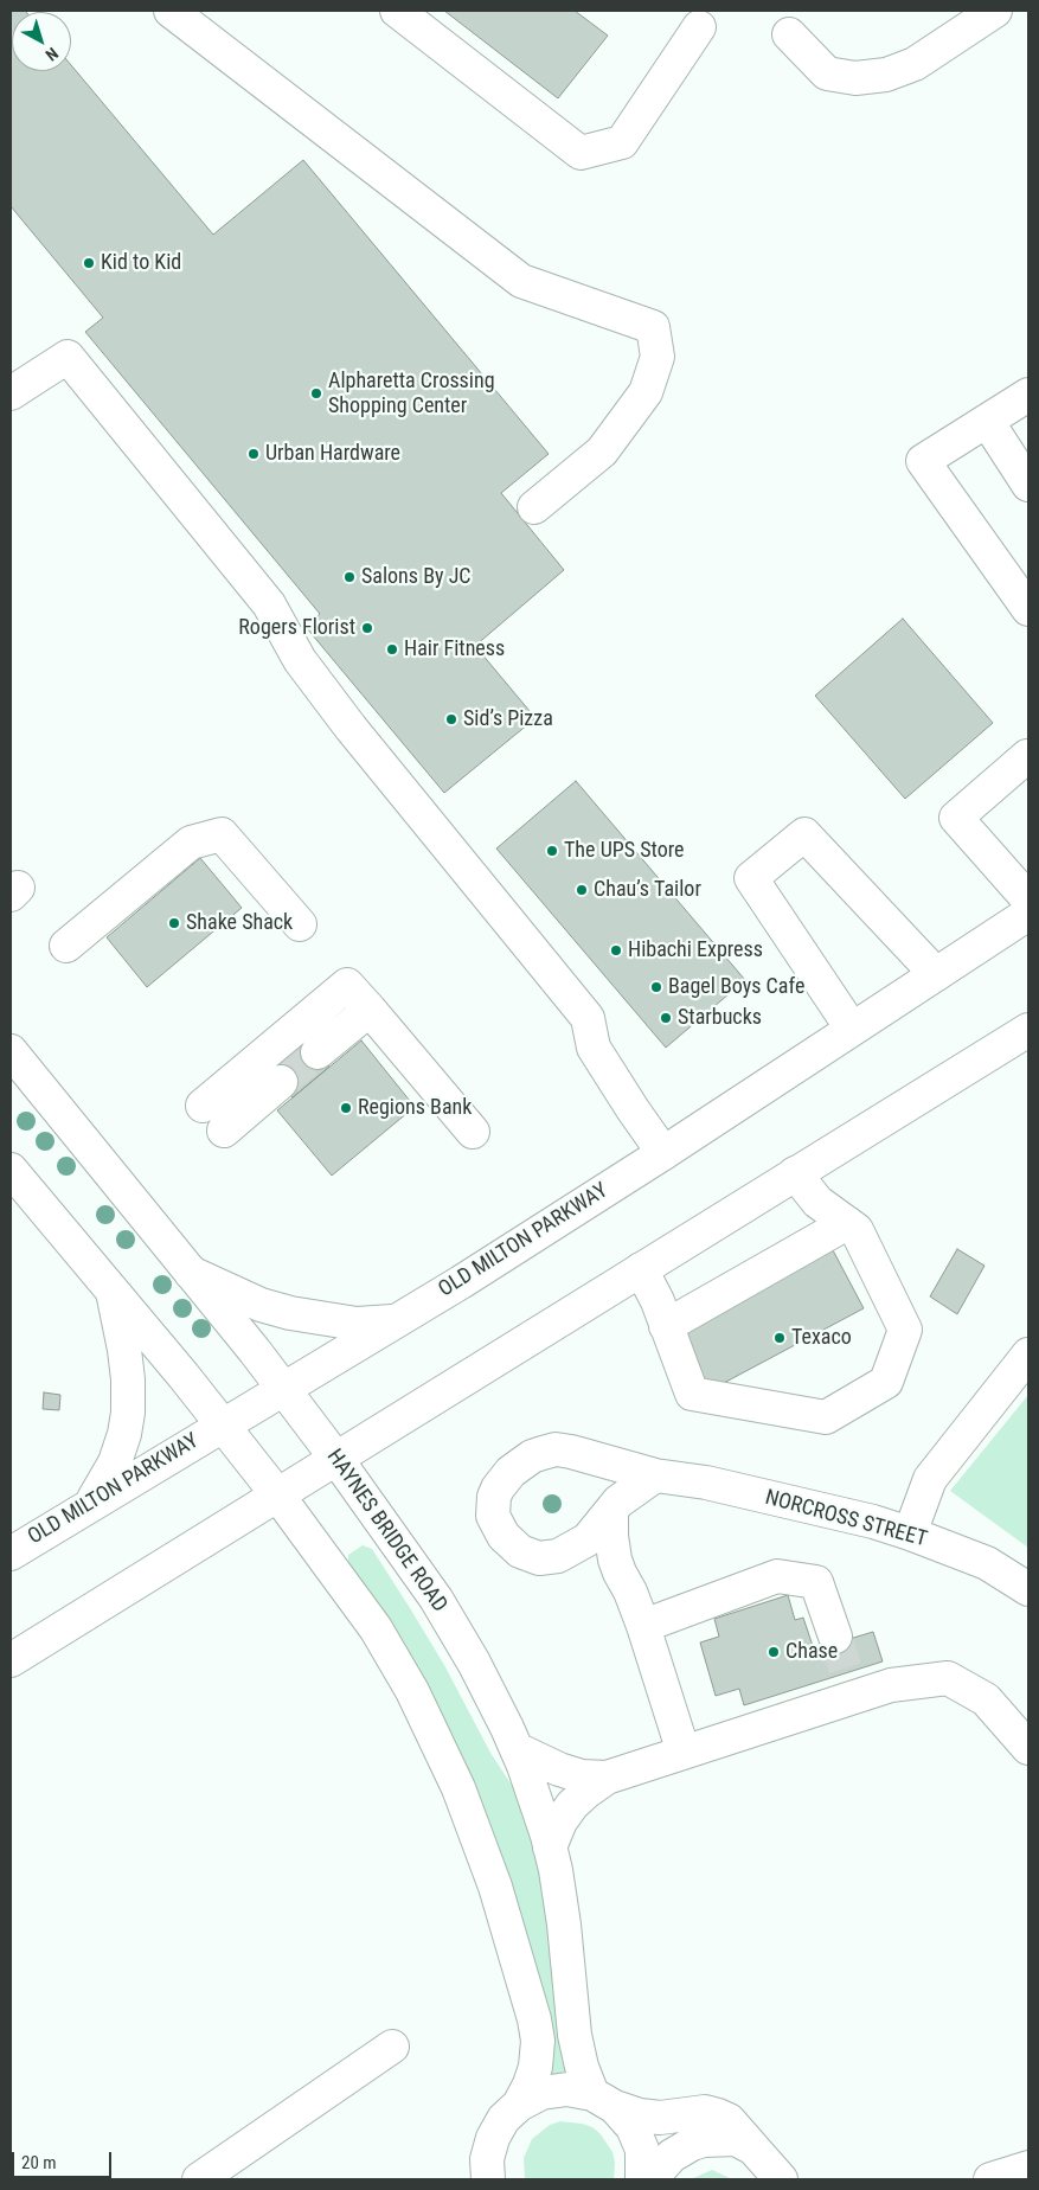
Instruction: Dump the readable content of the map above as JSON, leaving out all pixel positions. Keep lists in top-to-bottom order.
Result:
{
  "streets": {
    "main road": ["OLD MILTON PARKWAY", "NORCROSS STREET", "HAYNES BRIDGE ROAD"]
  },
  "crossings": [
    ["OLD MILTON PARKWAY", "HAYNES BRIDGE ROAD"]
  ],
  "places": [
    "Kid to Kid",
    "Alpharetta Crossing Shopping Center",
    "Urban Hardware",
    "Salons By JC",
    "Rogers Florist",
    "Hair Fitness",
    "Sid’s Pizza",
    "The UPS Store",
    "Chau’s Tailor",
    "Shake Shack",
    "Hibachi Express",
    "Bagel Boys Cafe",
    "Starbucks",
    "Regions Bank",
    "Texaco",
    "Chase"
  ],
  "scale_bar": "20 m",
  "north": "bottom right"
}
